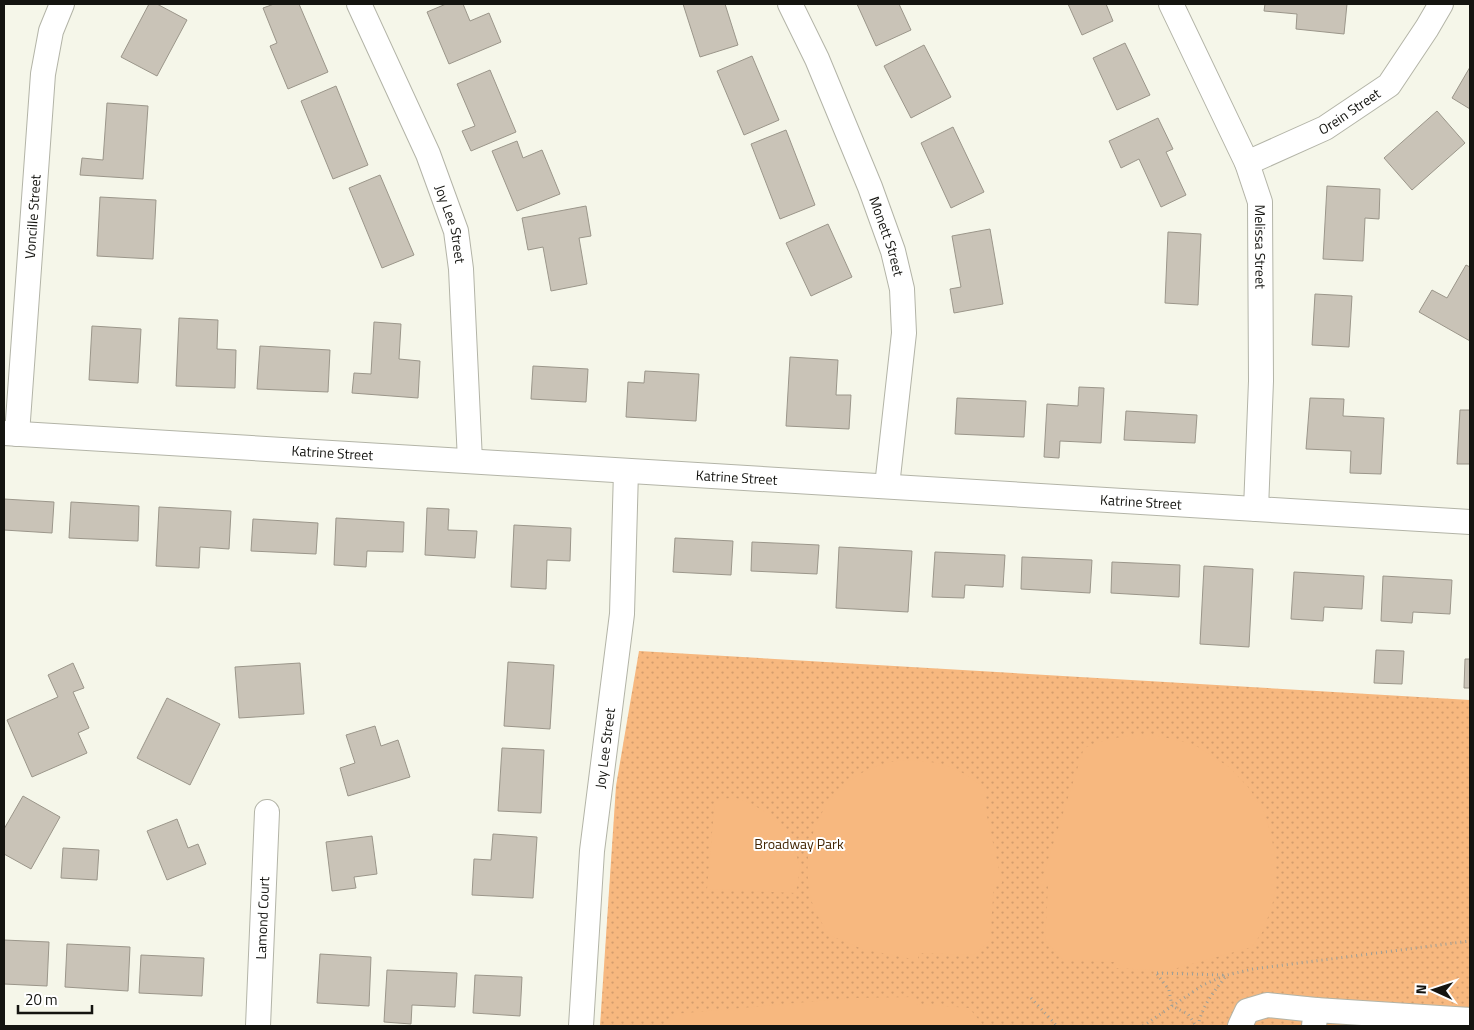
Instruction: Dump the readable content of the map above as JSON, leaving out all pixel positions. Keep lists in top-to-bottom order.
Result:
{
  "streets": {
    "street": [
      "Orein Street",
      "Voncille Street",
      "Joy Lee Street",
      "Monett Street",
      "Melissa Street",
      "Katrine Street",
      "Lamond Court"
    ]
  },
  "crossings": [
    ["Orein Street", "Melissa Street"],
    ["Voncille Street", "Katrine Street"],
    ["Joy Lee Street", "Katrine Street"],
    ["Monett Street", "Katrine Street"],
    ["Melissa Street", "Katrine Street"]
  ],
  "parks": ["Broadway Park"],
  "scale_bar": "20 m",
  "north": "left"
}
